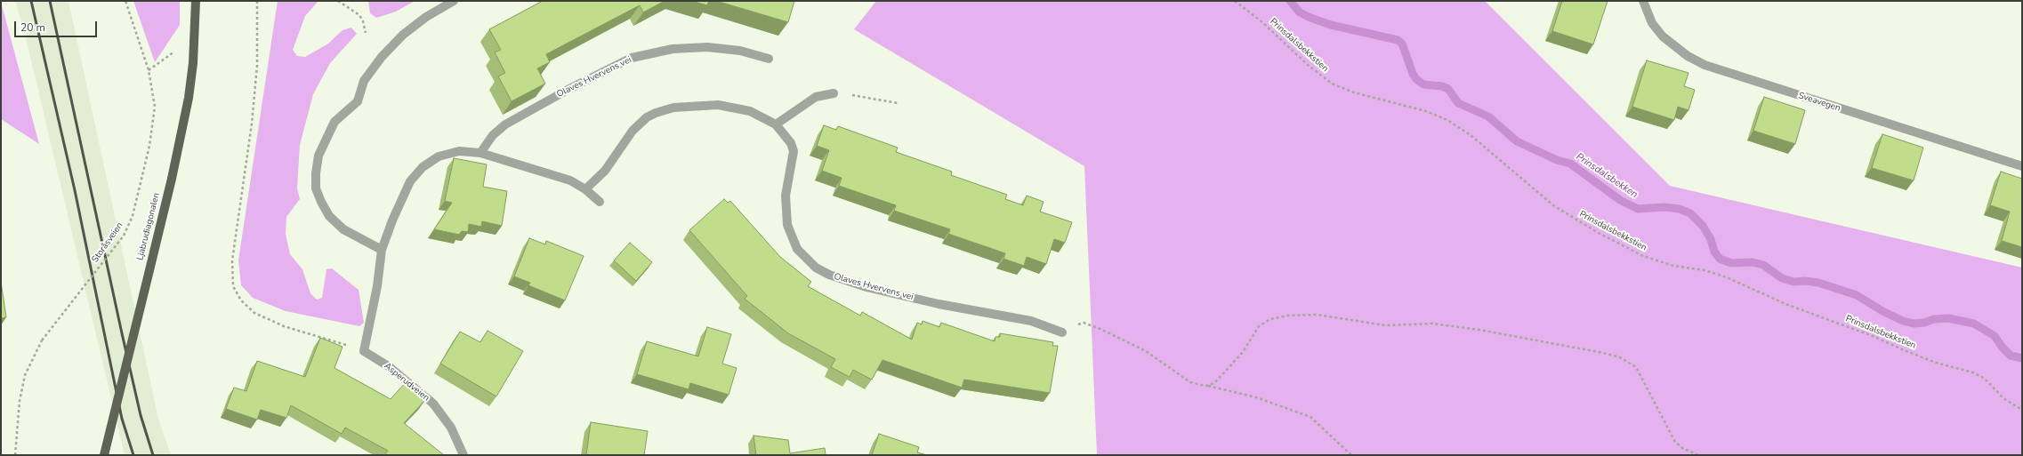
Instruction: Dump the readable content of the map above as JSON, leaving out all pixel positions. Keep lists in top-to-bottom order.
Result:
{
  "streets": {
    "main road": ["Ljabrudiagonalen"],
    "street": ["Olaves Hvervens vei", "Sveavegen", "Asperudveien"],
    "path": ["Prinsdalsbekkstien", "Storåsveien"]
  },
  "water": ["Prinsdalsbekken"],
  "scale_bar": "20 m"
}
